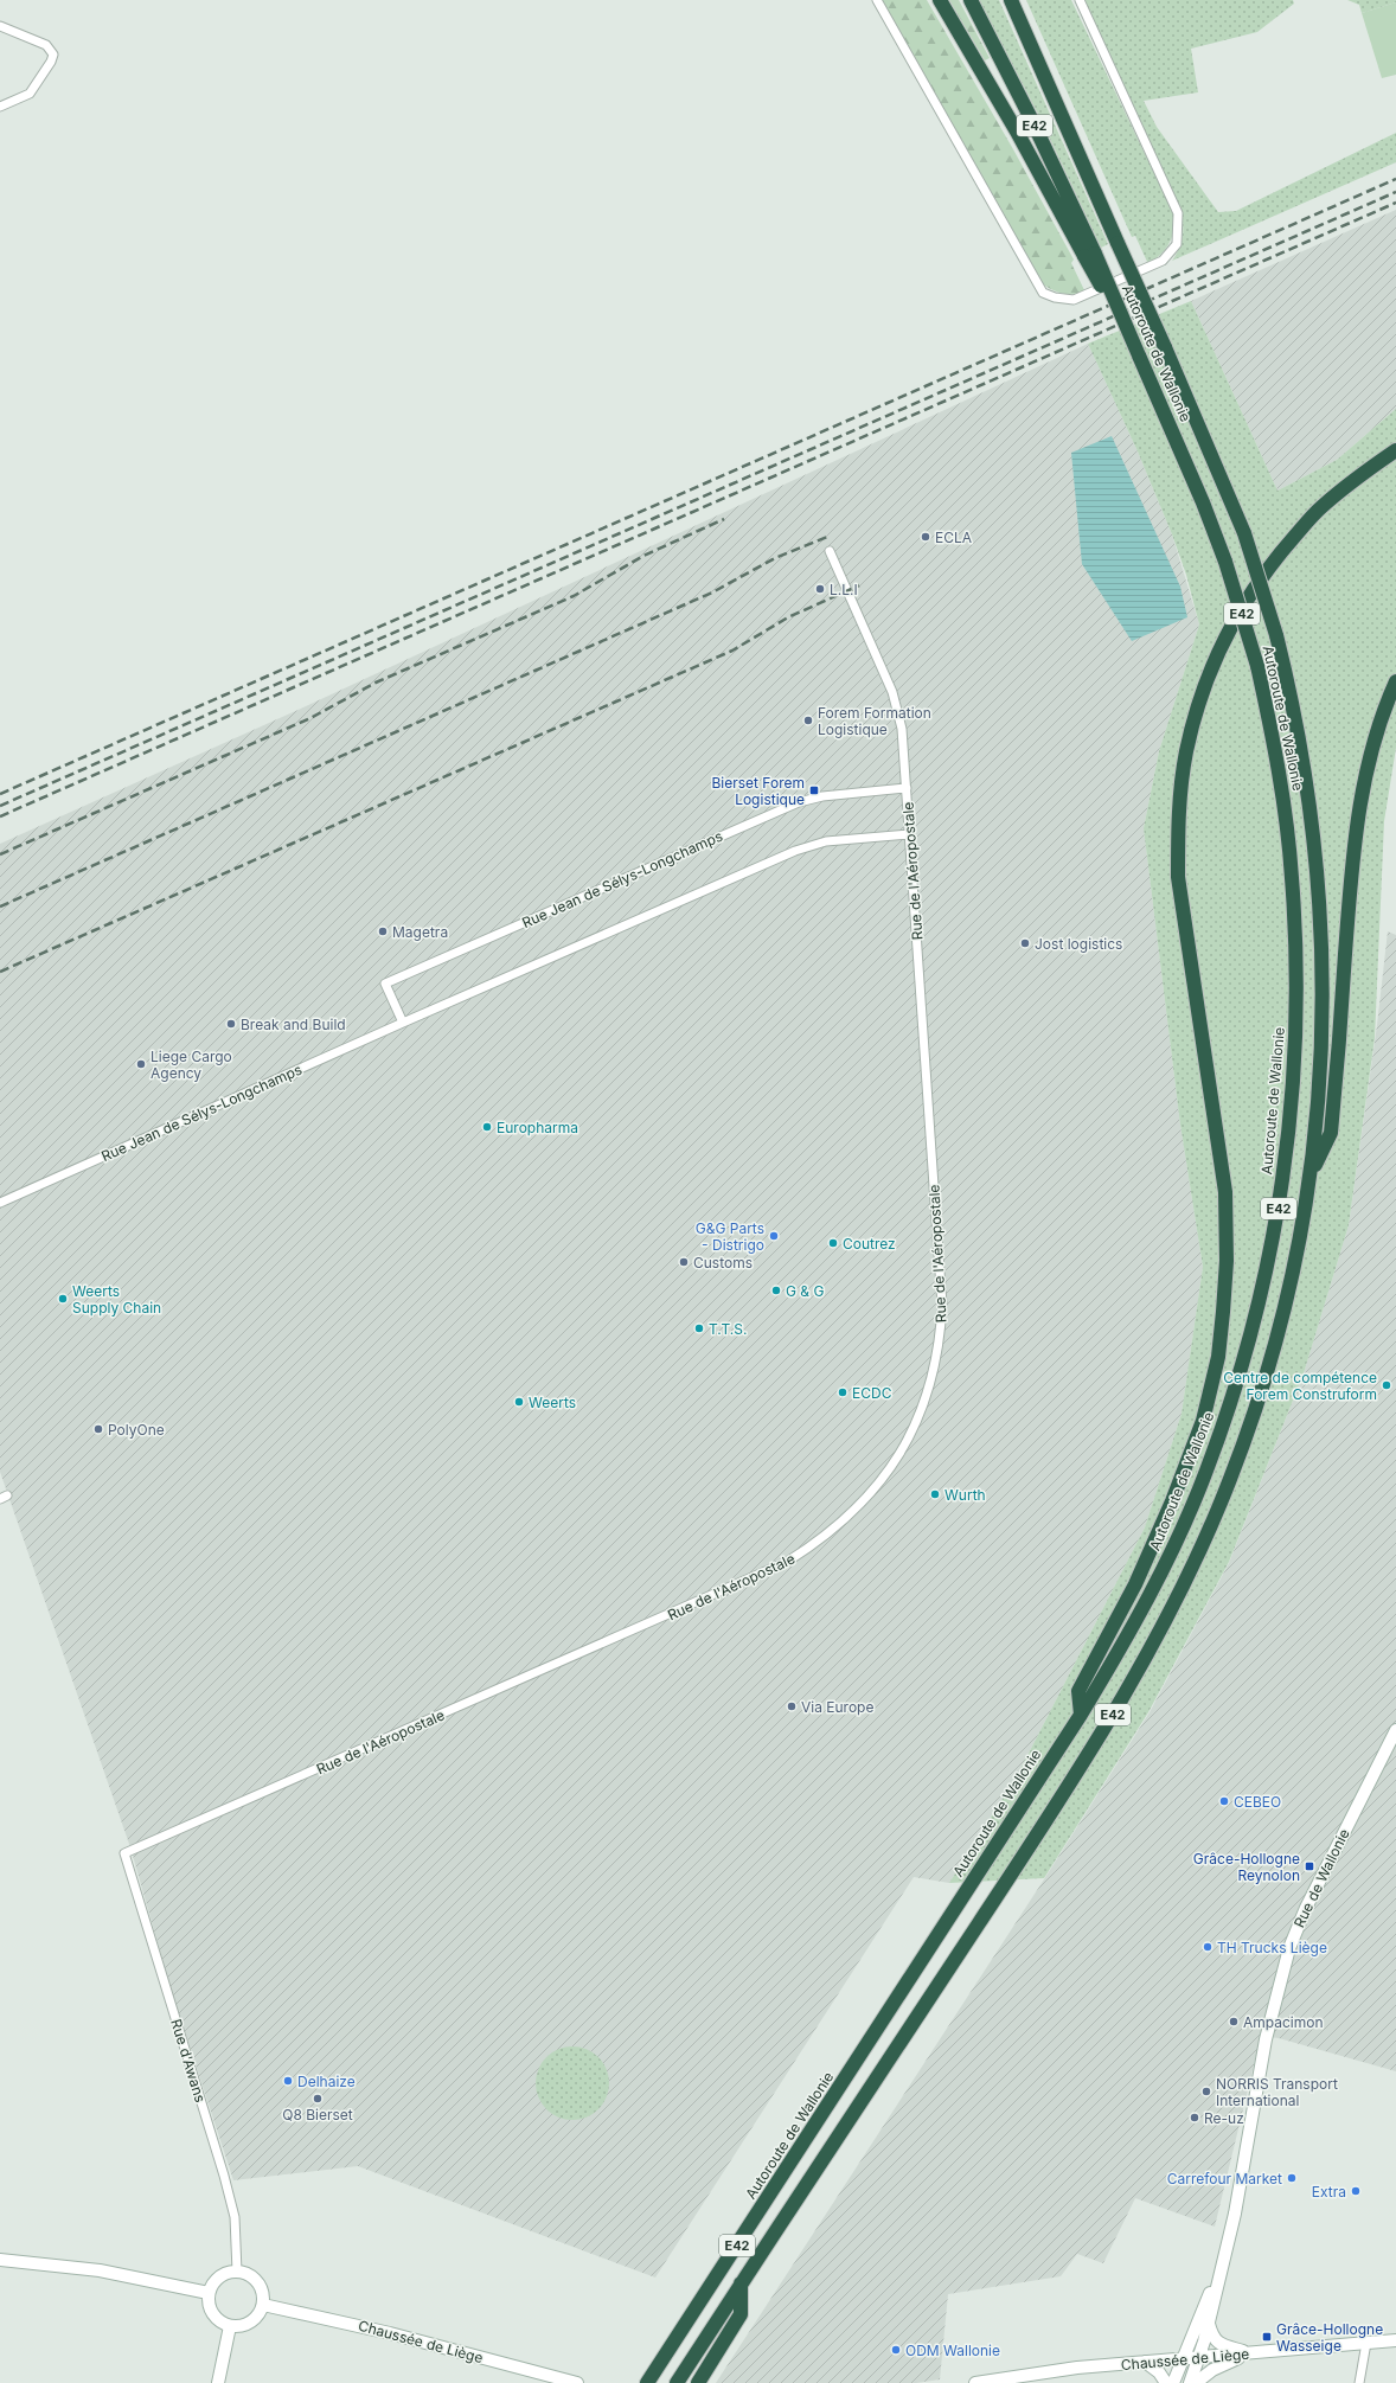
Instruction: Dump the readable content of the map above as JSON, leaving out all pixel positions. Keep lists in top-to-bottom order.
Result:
{
  "streets": {
    "highway": ["E42", "Autoroute de Wallonie"],
    "main road": ["Rue de Wallonie", "Chaussée de Liège"],
    "street": ["Rue de l'Aéropostale", "Rue Jean de Sélys-Longchamps", "Rue d'Awans"]
  },
  "crossings": [
    ["Rue de l'Aéropostale", "Rue Jean de Sélys-Longchamps"],
    ["Rue de l'Aéropostale", "Rue d'Awans"],
    ["Rue de Wallonie", "Chaussée de Liège"],
    ["Rue d'Awans", "Chaussée de Liège"]
  ],
  "places": {
    "other": [
      "ECLA",
      "L.L.I",
      "Forem Formation Logistique",
      "Magetra",
      "Jost logistics",
      "Break and Build",
      "Liege Cargo Agency",
      "Europharma",
      "G&G Parts - Distrigo",
      "Coutrez",
      "Customs",
      "G & G",
      "Weerts Supply Chain",
      "T.T.S.",
      "Centre de compétence Forem Construform",
      "ECDC",
      "Weerts",
      "PolyOne",
      "Wurth",
      "Via Europe",
      "CEBEO",
      "TH Trucks Liège",
      "Ampacimon",
      "Delhaize",
      "NORRIS Transport International",
      "Q8 Bierset",
      "Re-uz",
      "Carrefour Market",
      "Extra",
      "ODM Wallonie"
    ],
    "transit": ["Bierset Forem Logistique", "Grâce-Hollogne Reynolon", "Grâce-Hollogne Wasseige"]
  }
}
